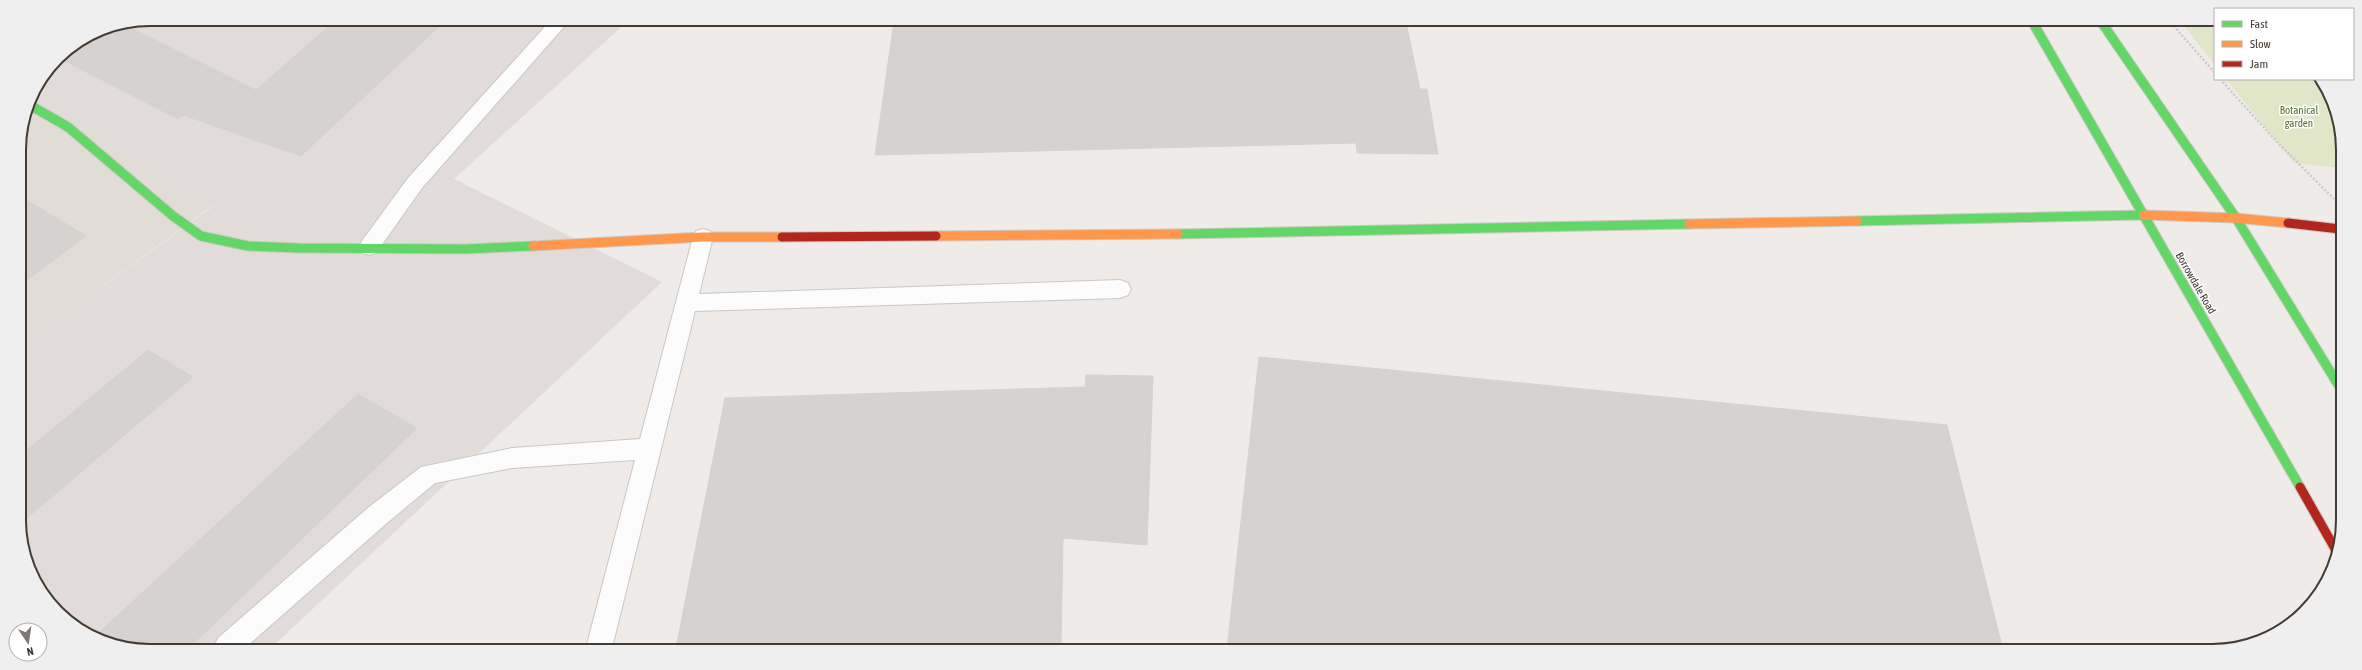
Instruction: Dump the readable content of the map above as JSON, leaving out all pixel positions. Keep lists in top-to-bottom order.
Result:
{
  "streets": {
    "street": ["Borrowdale Road"]
  },
  "parks": ["Botanical garden"],
  "legend": ["Fast", "Slow", "Jam"],
  "north": "bottom"
}
